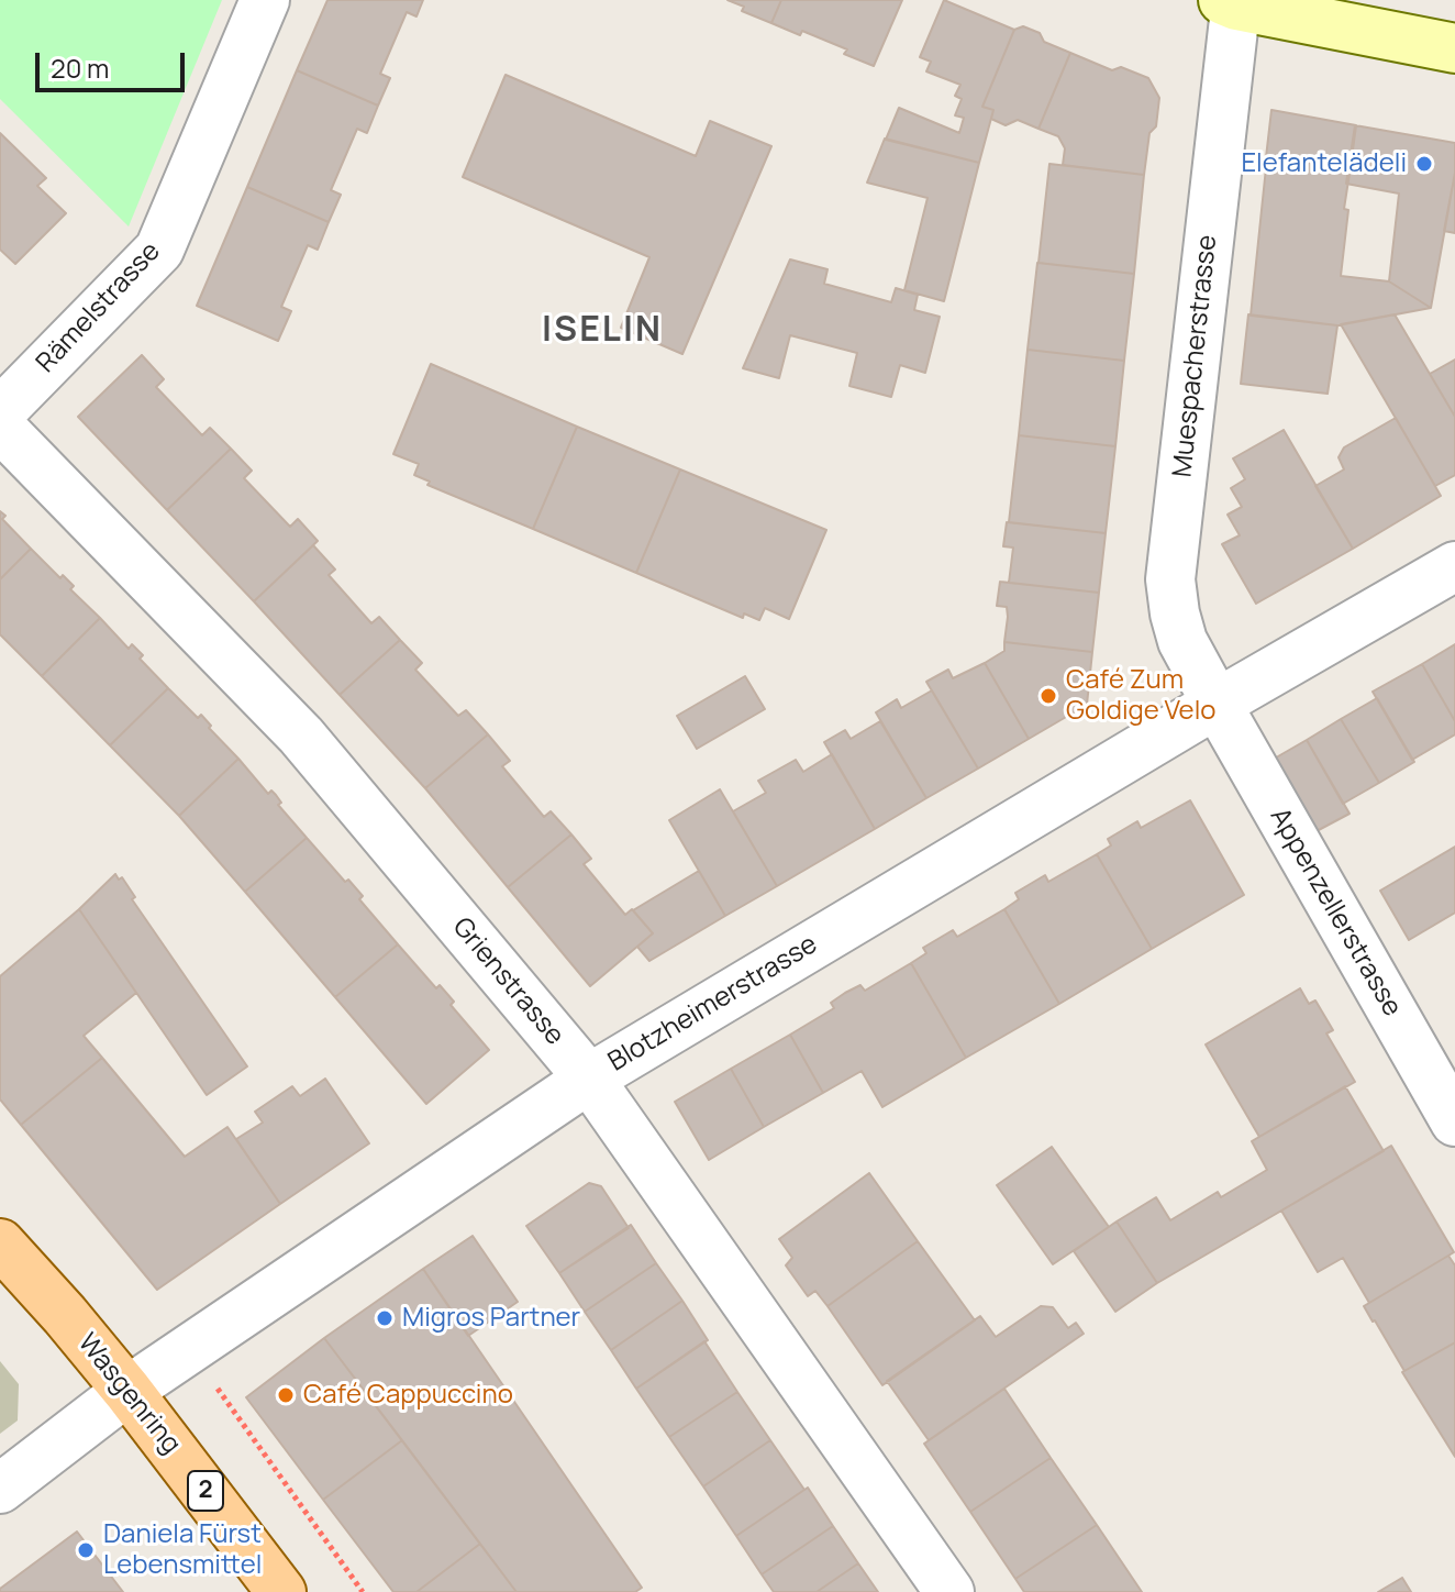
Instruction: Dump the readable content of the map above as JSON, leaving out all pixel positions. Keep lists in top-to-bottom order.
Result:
{
  "streets": {
    "main road": ["Wasgenring", "2"],
    "street": [
      "Rämelstrasse",
      "Muespacherstrasse",
      "Appenzellerstrasse",
      "Grienstrasse",
      "Blotzheimerstrasse"
    ]
  },
  "crossings": [
    ["Muespacherstrasse", "Appenzellerstrasse"],
    ["Muespacherstrasse", "Blotzheimerstrasse"],
    ["Appenzellerstrasse", "Blotzheimerstrasse"],
    ["Grienstrasse", "Blotzheimerstrasse"],
    ["Blotzheimerstrasse", "Wasgenring"]
  ],
  "districts": ["ISELIN"],
  "places": [
    "Elefantelädeli",
    "Café Zum Goldige Velo",
    "Migros Partner",
    "Café Cappuccino",
    "Daniela Fürst Lebensmittel"
  ],
  "scale_bar": "20 m"
}
